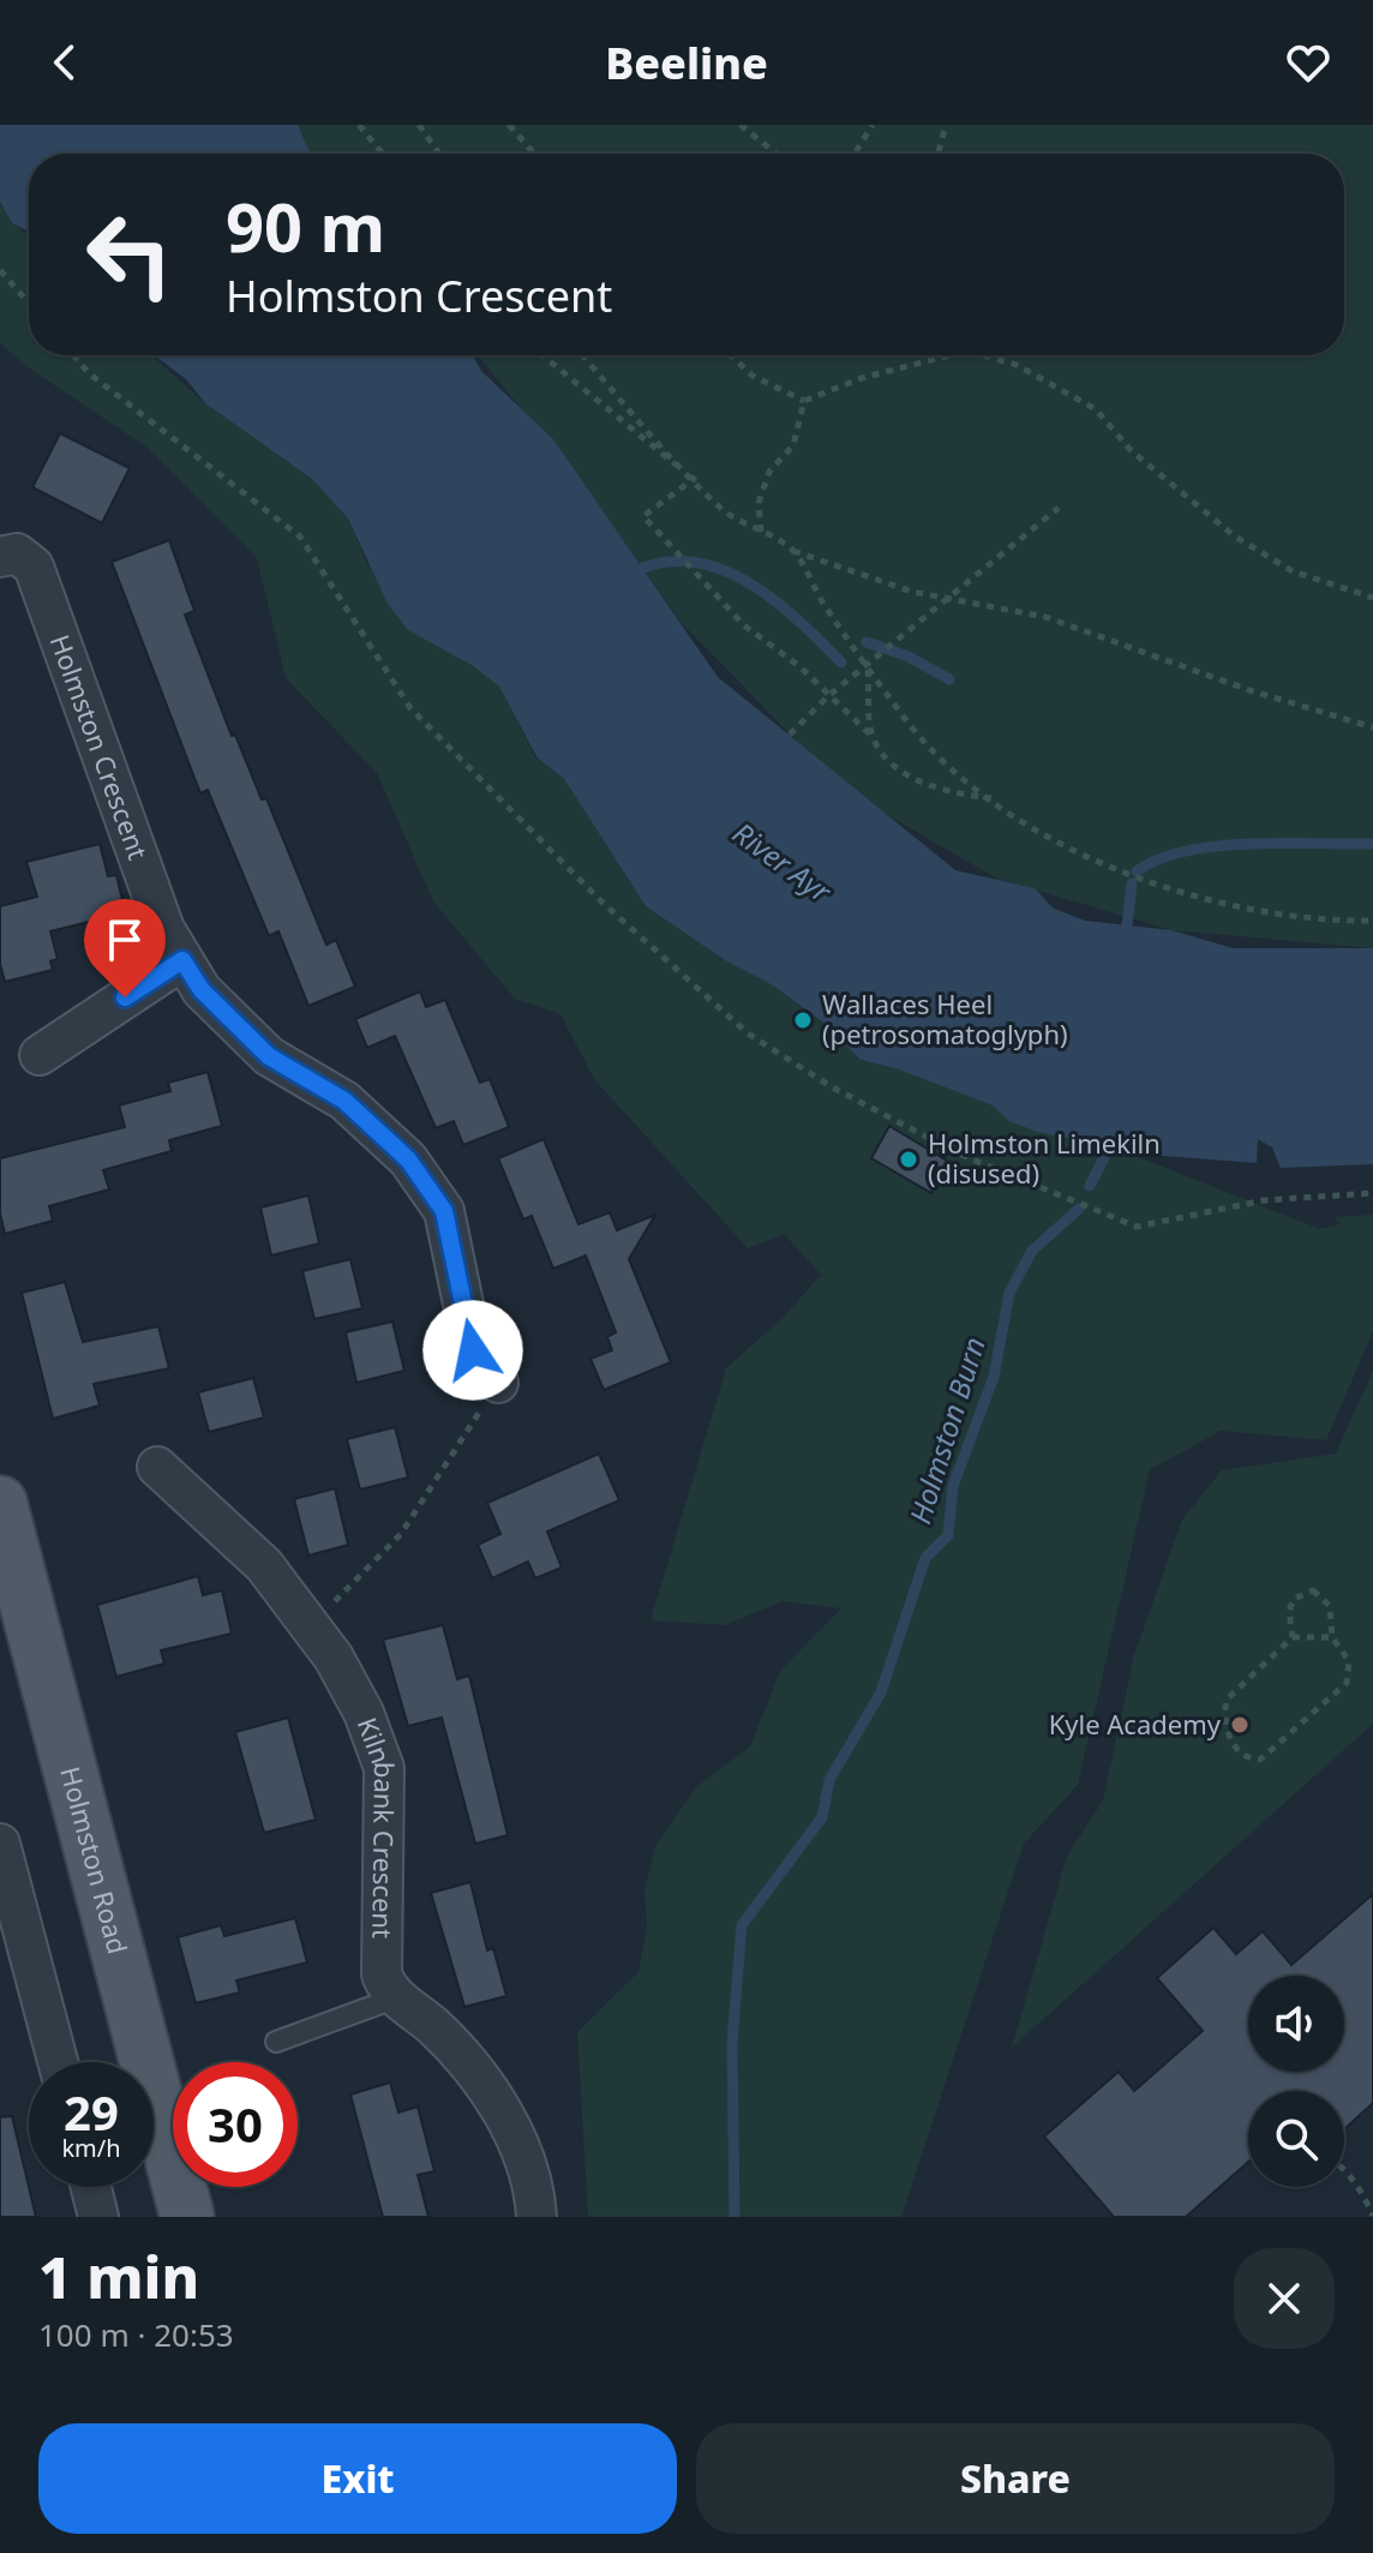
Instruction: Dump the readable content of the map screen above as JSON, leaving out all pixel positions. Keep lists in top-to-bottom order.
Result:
{
  "streets": {
    "main road": ["Holmston Road"],
    "street": ["Holmston Crescent", "Kilnbank Crescent"]
  },
  "water": ["River Ayr", "Holmston Burn"],
  "places": ["Wallaces Heel (petrosomatoglyph)", "Holmston Limekiln (disused)", "Kyle Academy"],
  "page": {
    "header": "Beeline",
    "turn": ["90 m", "Holmston Crescent"],
    "speed": "29 km/h",
    "limit": "30",
    "heading": ["1 min", "100 m · 20:53"],
    "buttons": ["Exit", "Share"]
  }
}
